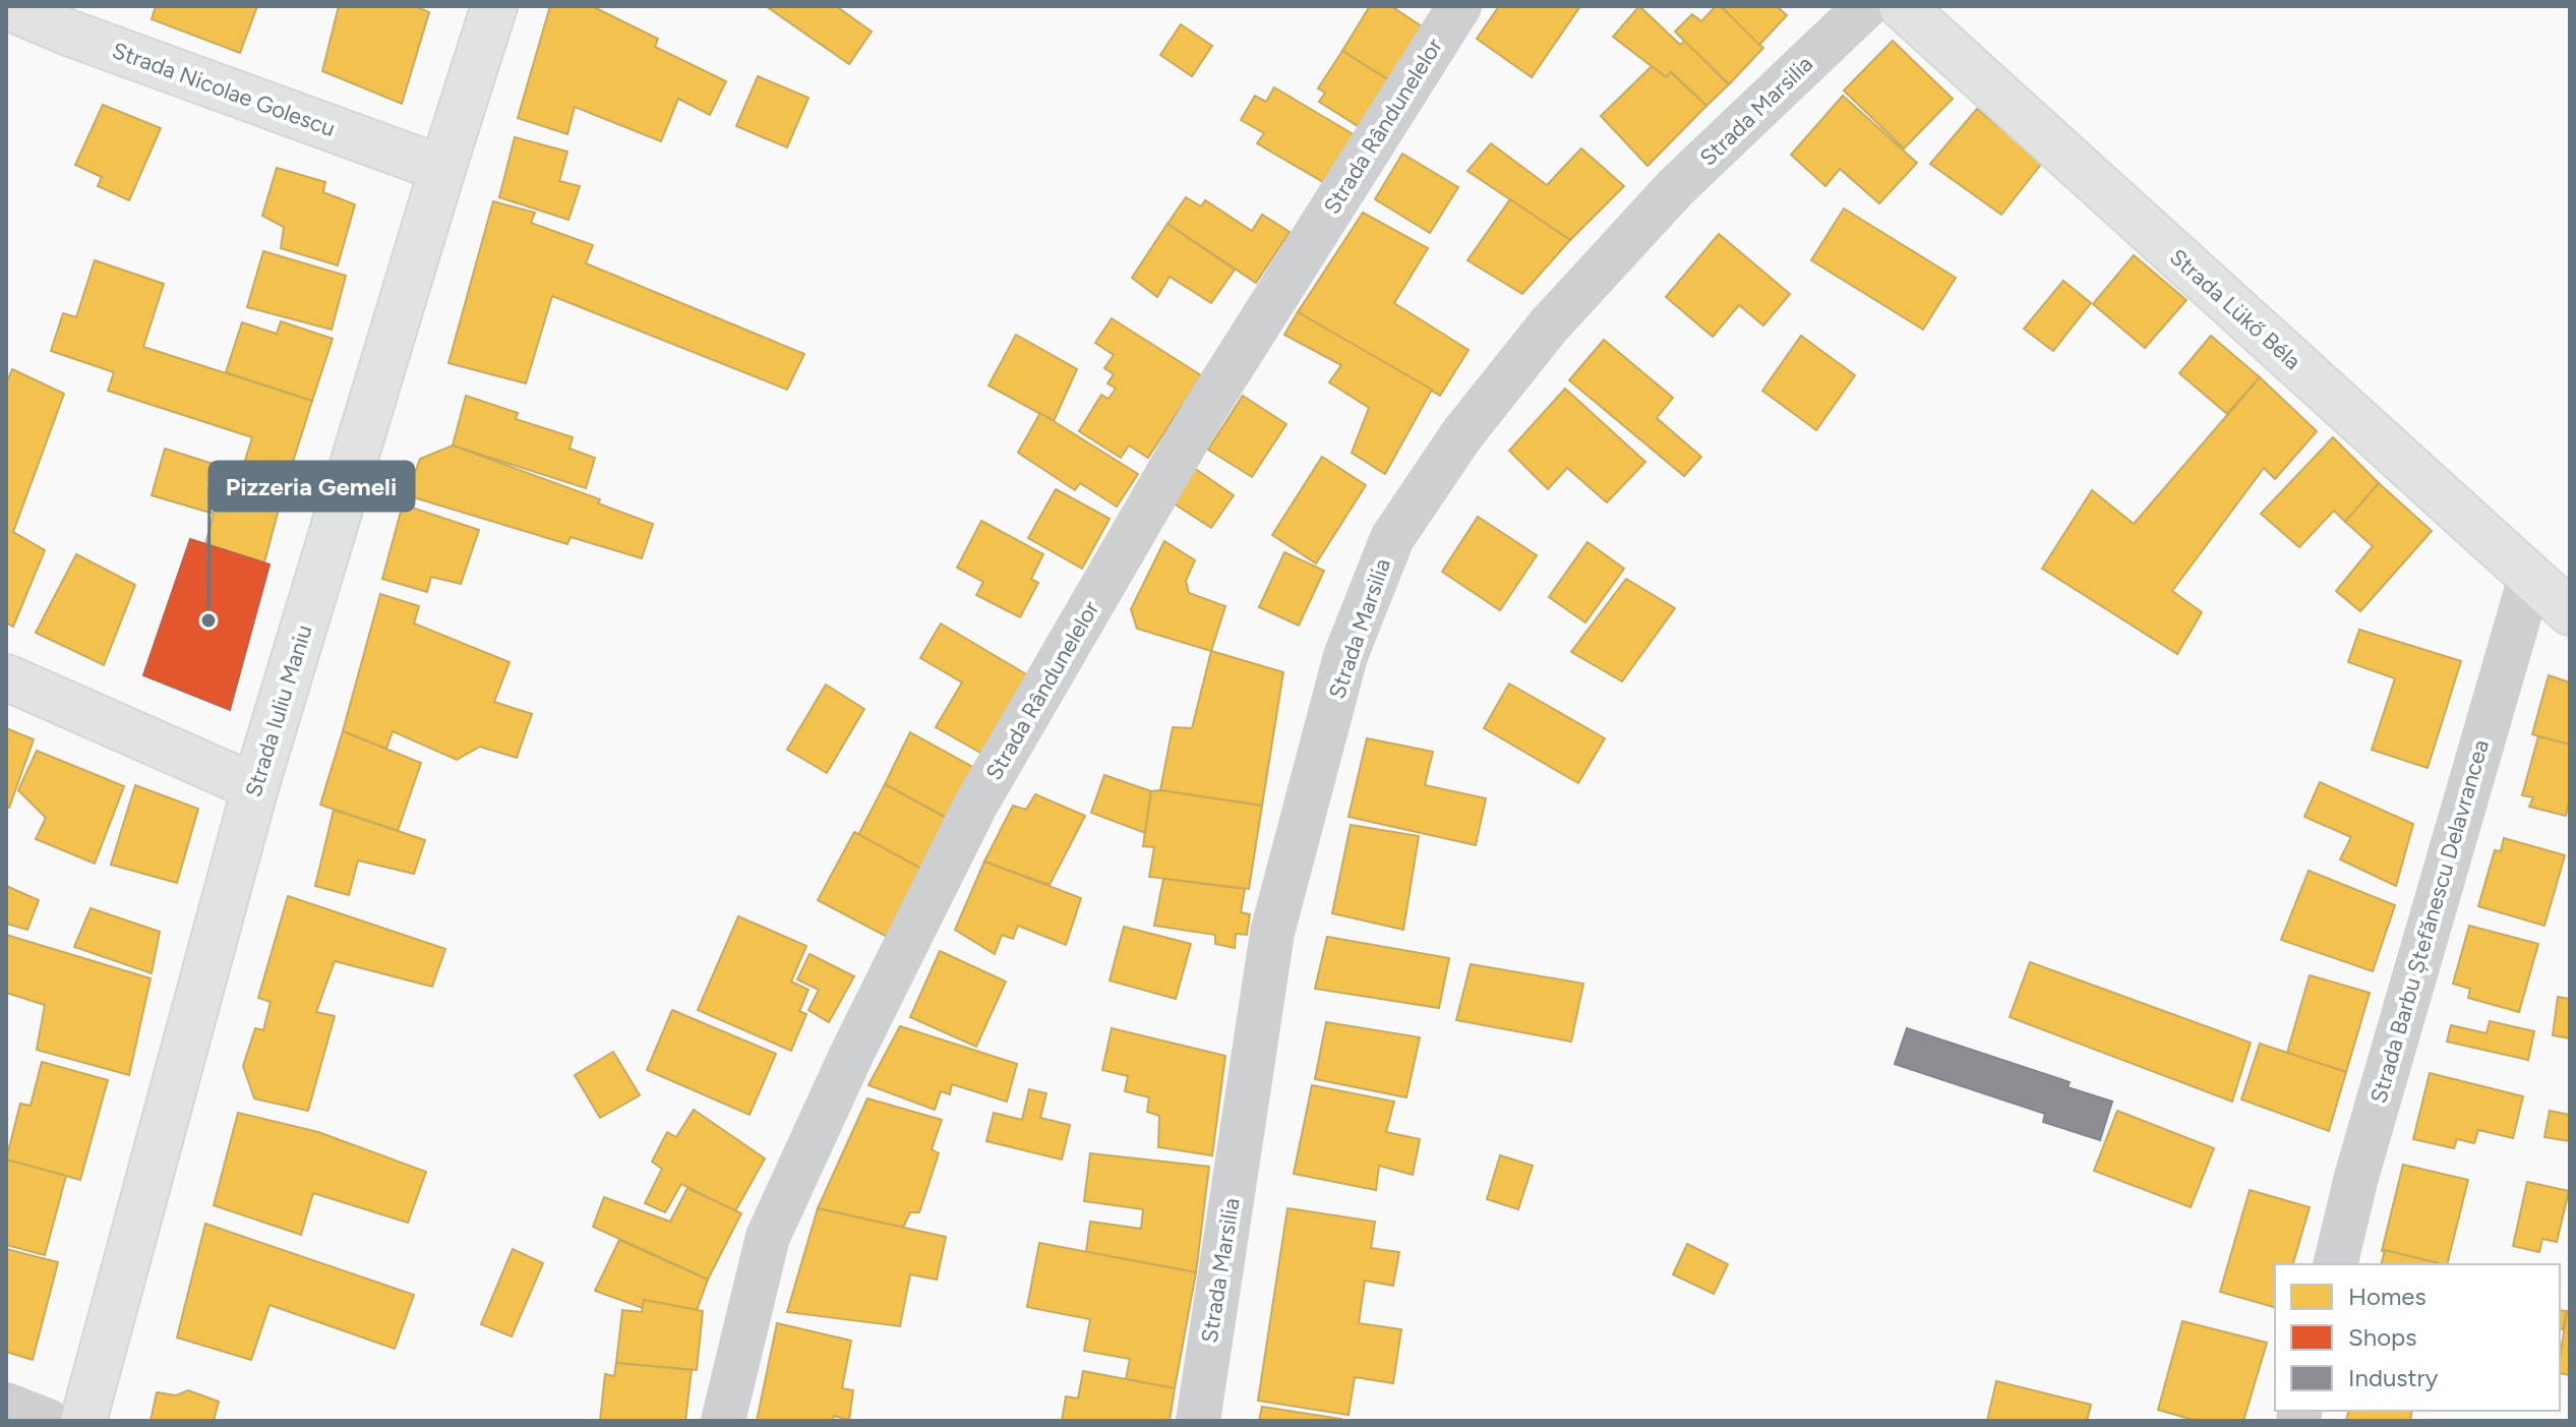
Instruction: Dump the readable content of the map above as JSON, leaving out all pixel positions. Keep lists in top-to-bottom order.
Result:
{
  "streets": {
    "main road": ["Strada Nicolae Golescu", "Strada Lükő Béla", "Strada Iuliu Maniu"],
    "street": ["Strada Marsilia", "Strada Rândunelelor", "Strada Barbu Ștefănescu Delavrancea"]
  },
  "crossings": [
    ["Strada Nicolae Golescu", "Strada Iuliu Maniu"],
    ["Strada Lükő Béla", "Strada Barbu Ștefănescu Delavrancea"]
  ],
  "places": ["Pizzeria Gemeli"],
  "legend": ["Homes", "Shops", "Industry"]
}
